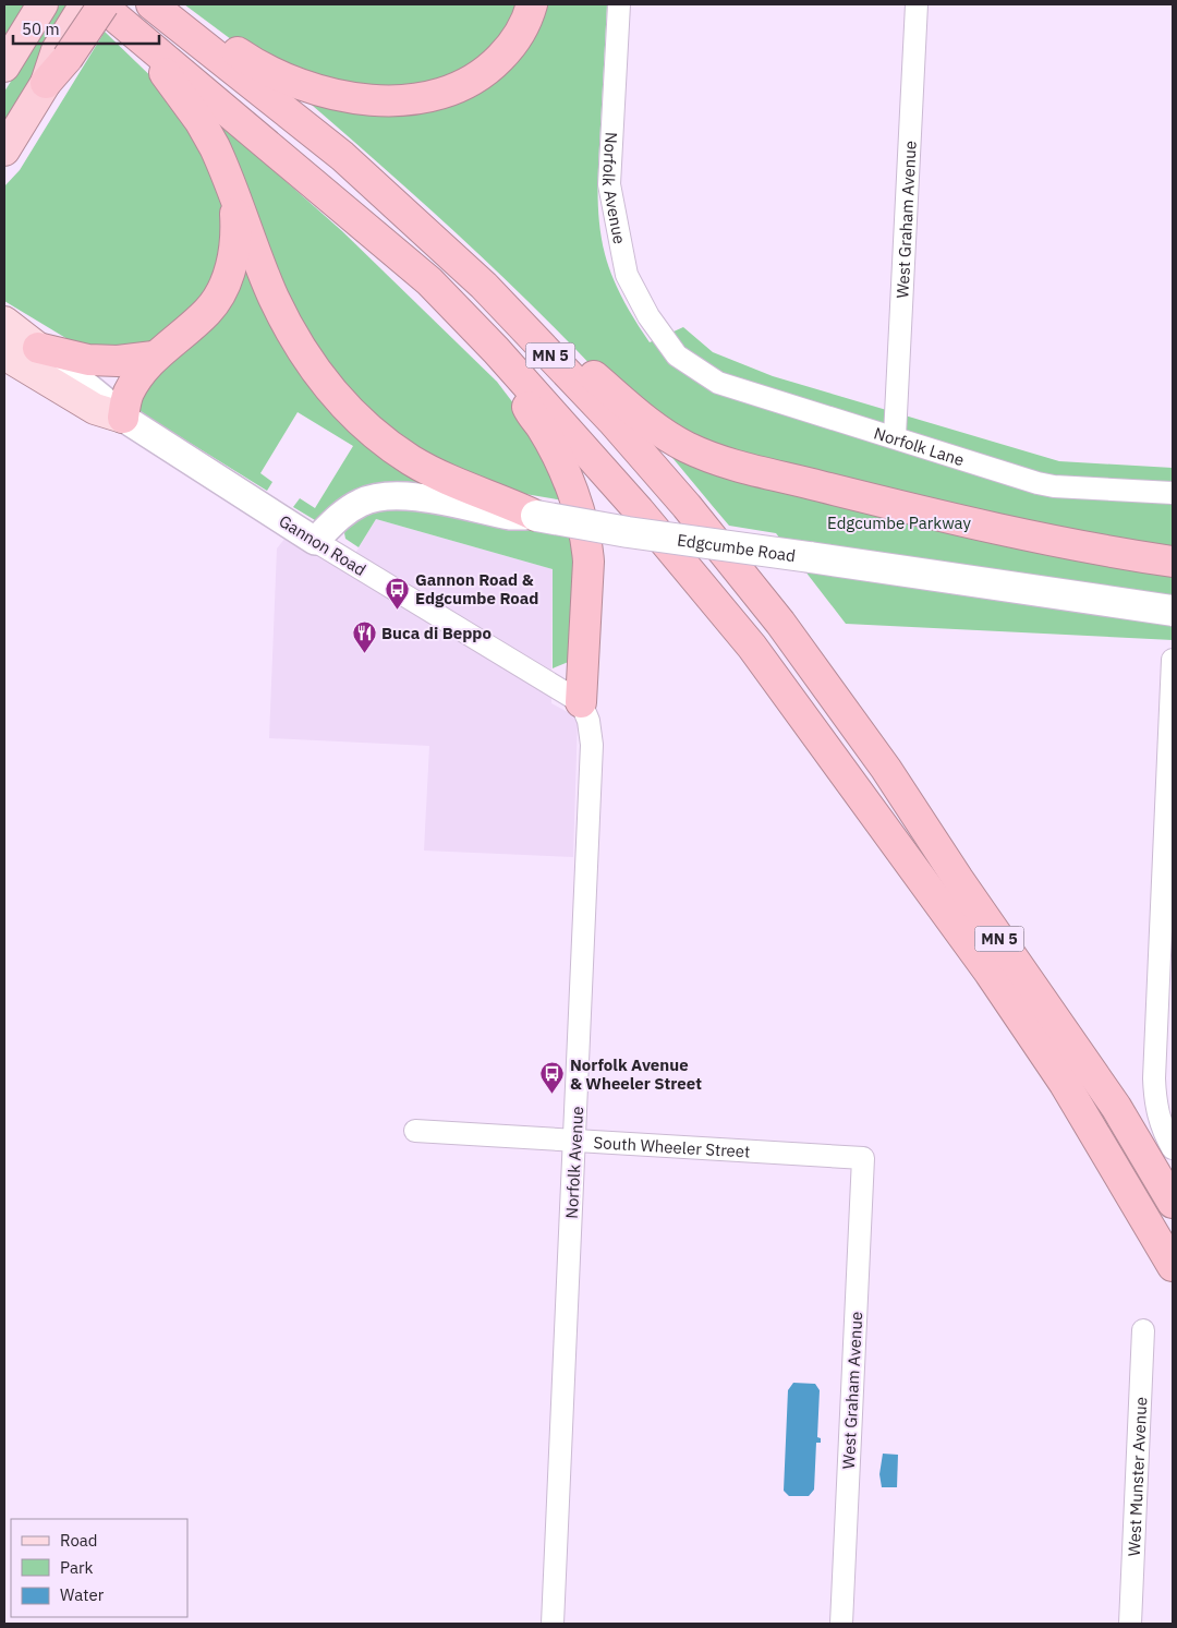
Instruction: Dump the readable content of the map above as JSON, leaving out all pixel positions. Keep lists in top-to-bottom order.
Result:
{
  "streets": {
    "highway": ["MN 5"],
    "main road": ["Gannon Road", "Edgcumbe Road"],
    "street": [
      "Norfolk Avenue",
      "West Graham Avenue",
      "Norfolk Lane",
      "South Wheeler Street",
      "West Munster Avenue"
    ]
  },
  "crossings": [
    ["Norfolk Avenue", "Norfolk Lane"],
    ["Norfolk Avenue", "Gannon Road"],
    ["Norfolk Avenue", "South Wheeler Street"],
    ["West Graham Avenue", "Norfolk Lane"],
    ["West Graham Avenue", "South Wheeler Street"],
    ["Gannon Road", "Edgcumbe Road"]
  ],
  "parks": ["Edgcumbe Parkway"],
  "places": {
    "bus stop": ["Gannon Road & Edgcumbe Road", "Norfolk Avenue & Wheeler Street"],
    "restaurant": ["Buca di Beppo"]
  },
  "legend": ["Road", "Park", "Water"],
  "scale_bar": "50 m"
}
